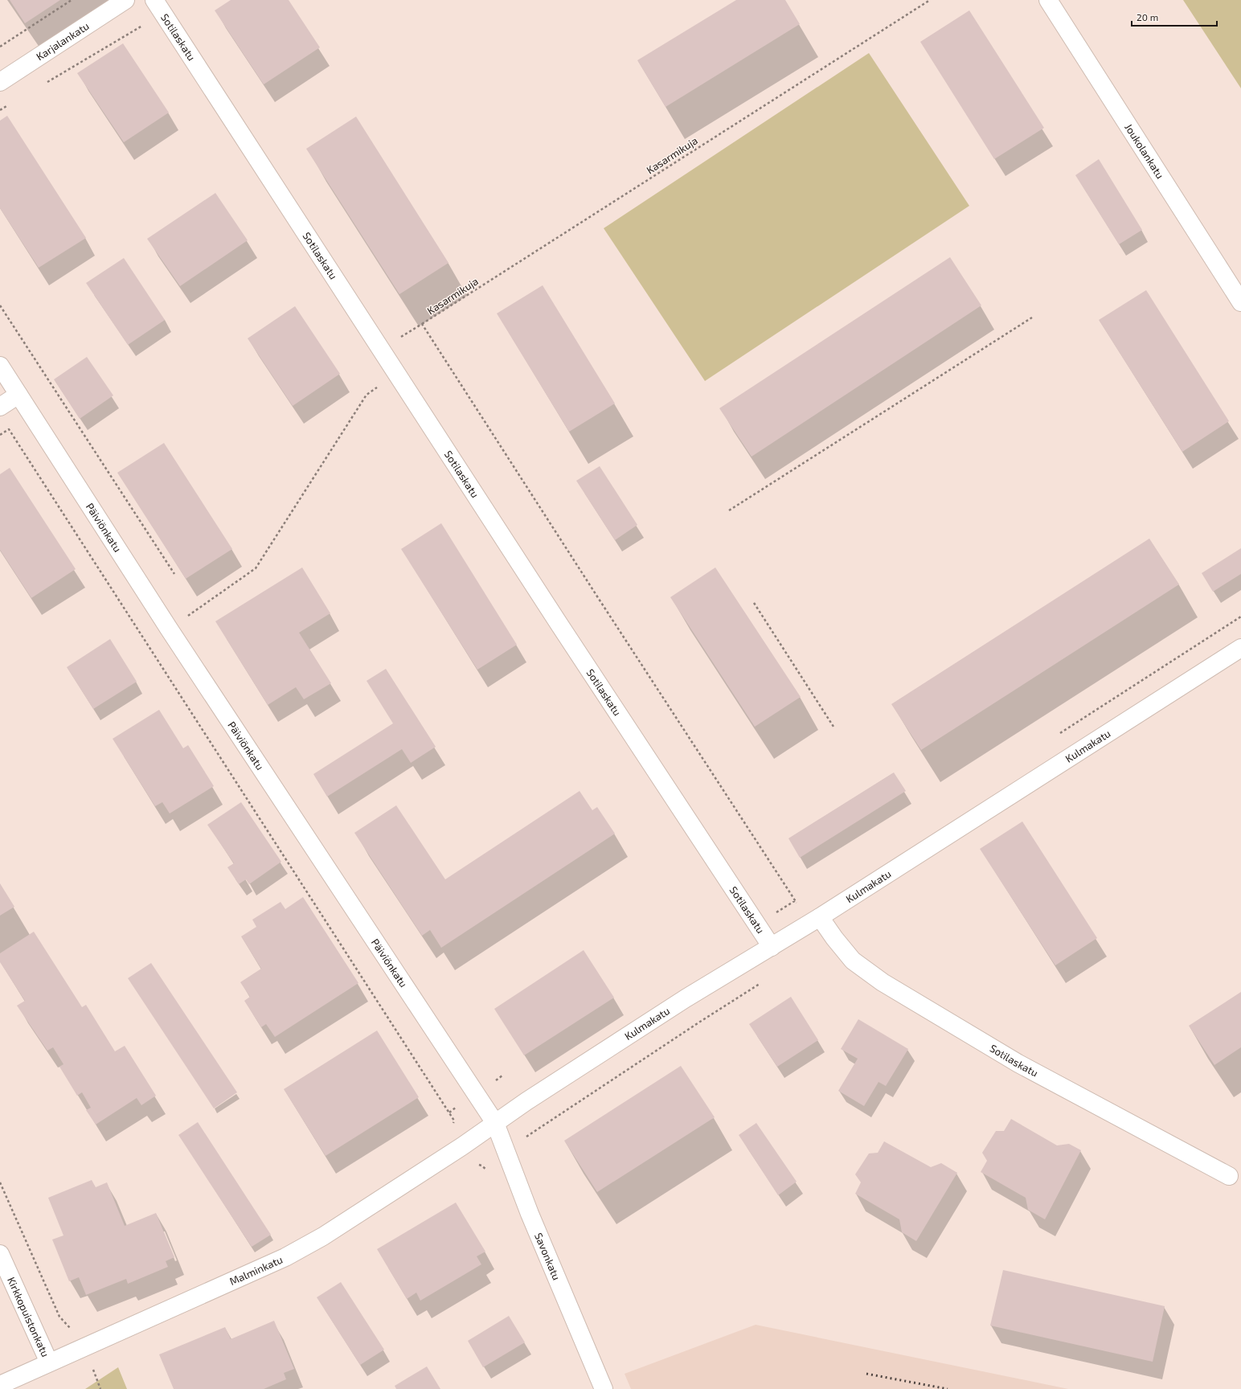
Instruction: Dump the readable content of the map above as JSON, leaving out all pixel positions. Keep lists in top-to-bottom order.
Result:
{
  "streets": {
    "street": [
      "Sotilaskatu",
      "Karjalankatu",
      "Joukolankatu",
      "Päiviönkatu",
      "Kulmakatu",
      "Savonkatu",
      "Malminkatu",
      "Kirkkopuistonkatu"
    ],
    "path": ["Kasarmikuja"]
  },
  "crossings": [
    ["Sotilaskatu", "Kulmakatu"],
    ["Päiviönkatu", "Kulmakatu"],
    ["Päiviönkatu", "Savonkatu"],
    ["Päiviönkatu", "Malminkatu"],
    ["Kulmakatu", "Savonkatu"],
    ["Kulmakatu", "Malminkatu"],
    ["Savonkatu", "Malminkatu"],
    ["Malminkatu", "Kirkkopuistonkatu"]
  ],
  "scale_bar": "20 m"
}
